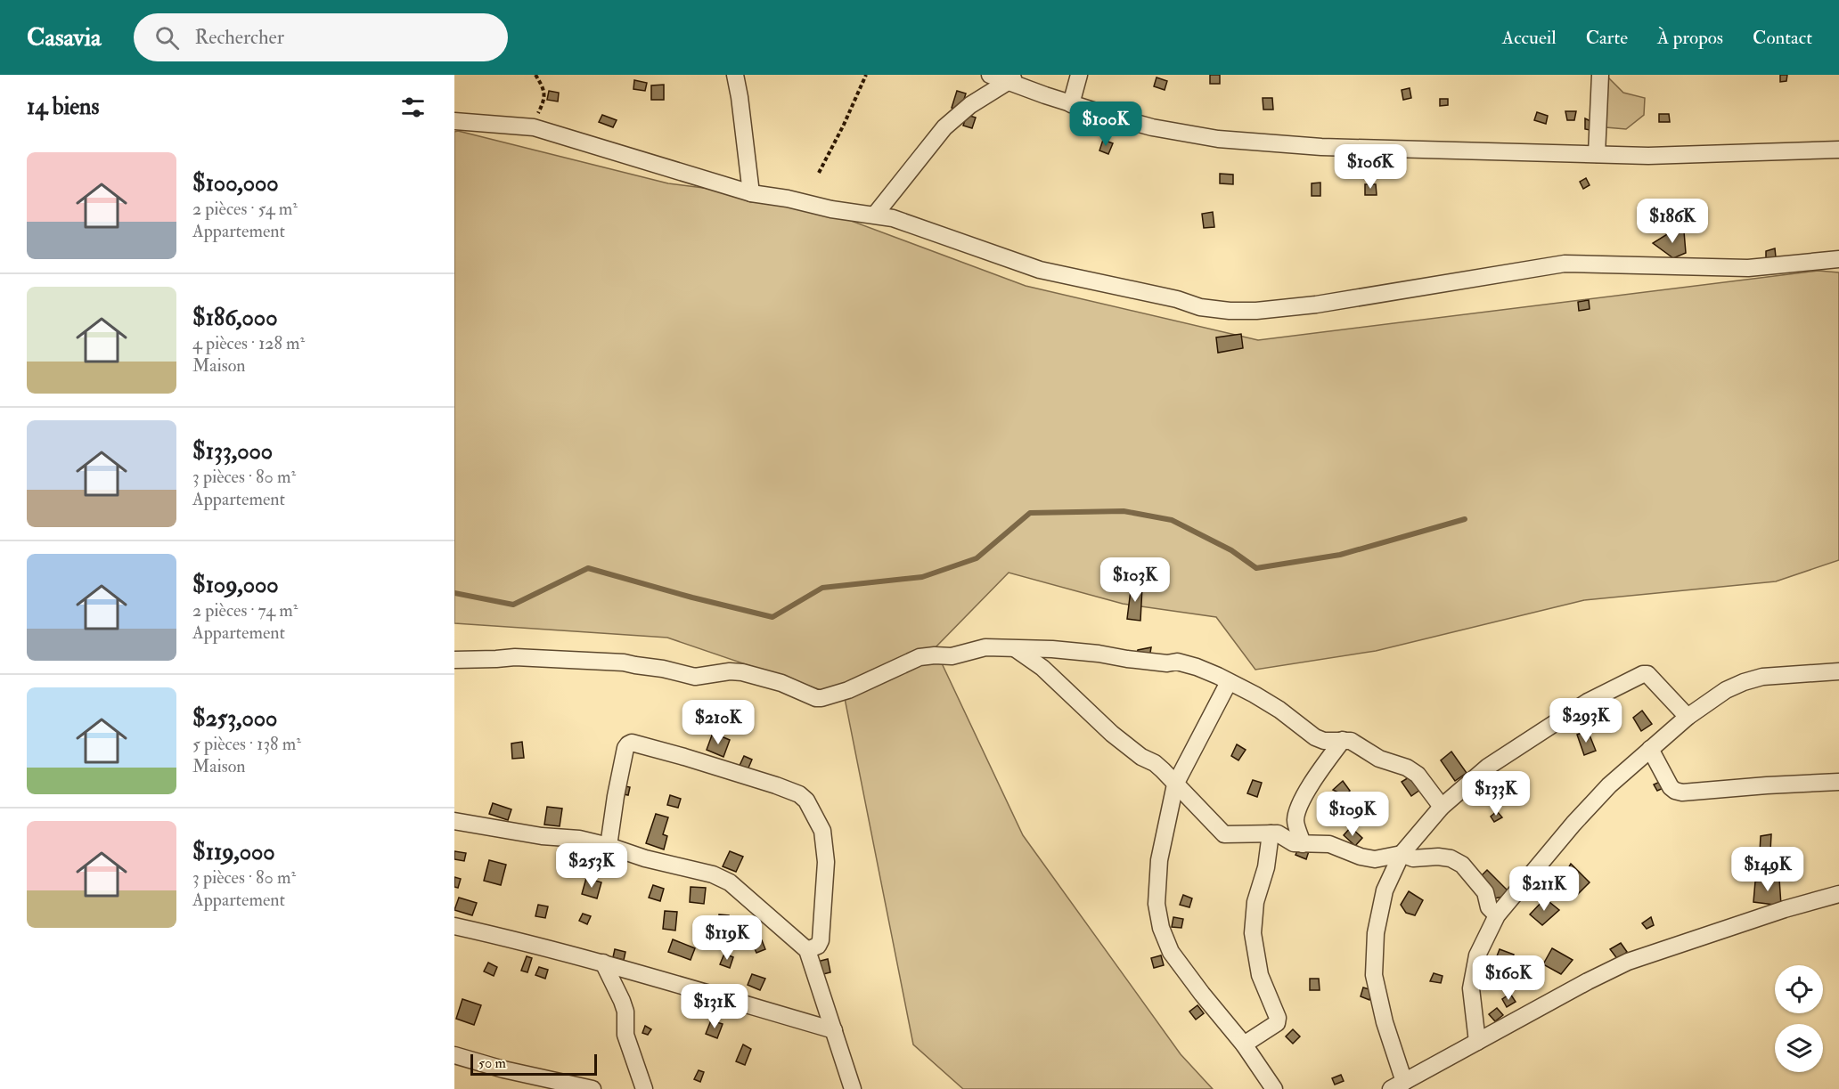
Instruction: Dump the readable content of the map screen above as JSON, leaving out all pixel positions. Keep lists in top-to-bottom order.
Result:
{
  "scale_bar": "50 m",
  "page": {
    "header": "Casavia",
    "search": "Rechercher",
    "nav": [
      "Accueil",
      "Carte",
      "À propos",
      "Contact"
    ],
    "heading": "14 biens",
    "price": [
      "$100K",
      "$106K",
      "$186K",
      "$103K",
      "$293K",
      "$210K",
      "$133K",
      "$109K",
      "$253K",
      "$149K",
      "$211K",
      "$119K",
      "$160K",
      "$131K"
    ],
    "list": [
      {
        "name": "$100,000",
        "note": "2 pièces · 54 m² · Appartement"
      },
      {
        "name": "$186,000",
        "note": "4 pièces · 128 m² · Maison"
      },
      {
        "name": "$133,000",
        "note": "3 pièces · 80 m² · Appartement"
      },
      {
        "name": "$109,000",
        "note": "2 pièces · 74 m² · Appartement"
      },
      {
        "name": "$253,000",
        "note": "5 pièces · 138 m² · Maison"
      },
      {
        "name": "$119,000",
        "note": "3 pièces · 80 m² · Appartement"
      }
    ],
    "scale": "50 m"
  }
}
